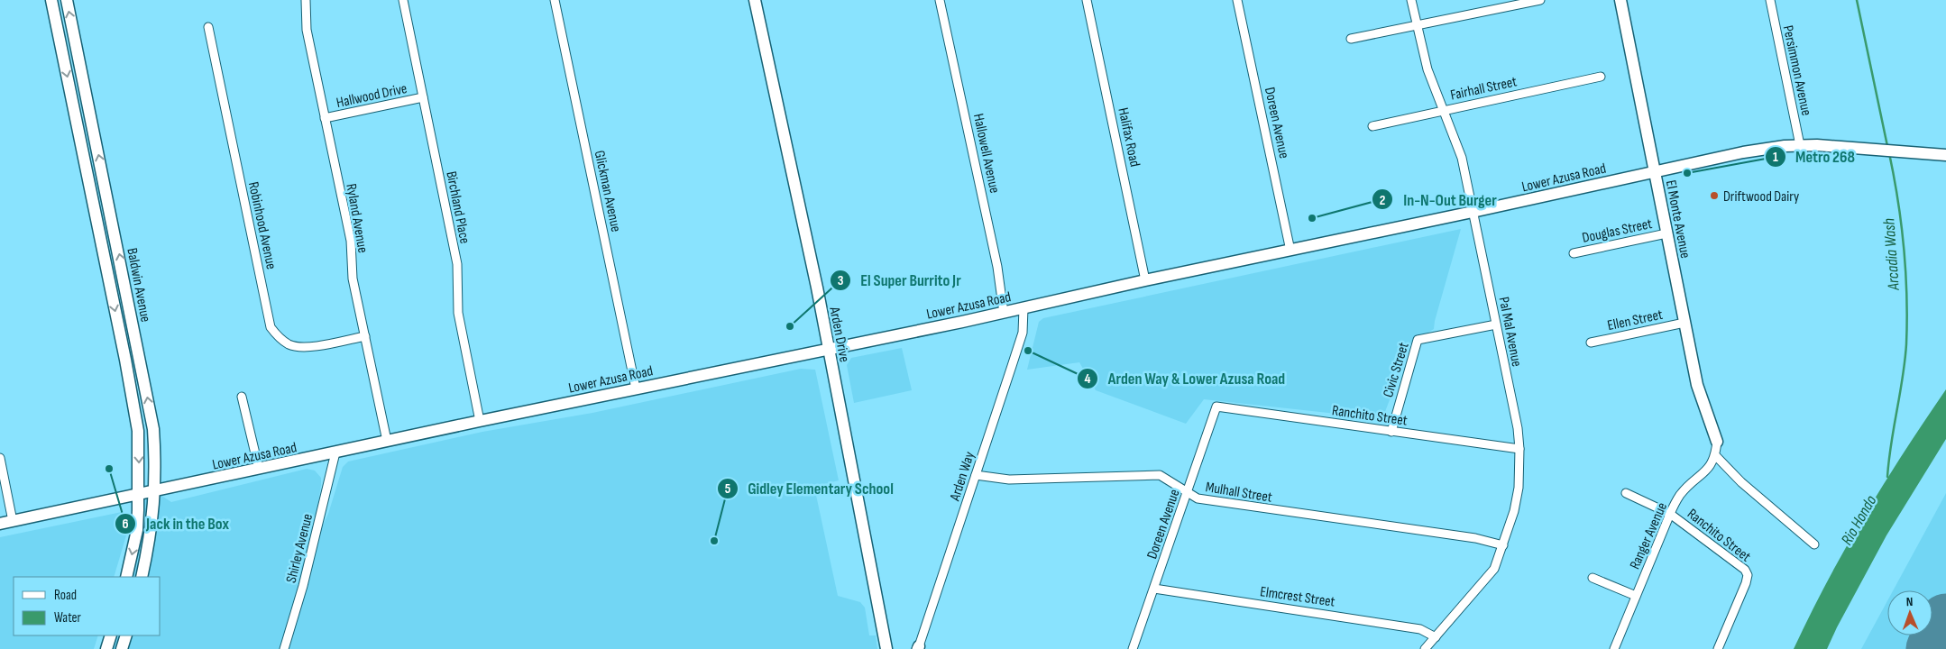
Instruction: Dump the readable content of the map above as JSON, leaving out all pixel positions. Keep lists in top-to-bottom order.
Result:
{
  "streets": {
    "main road": [
      "Lower Azusa Road",
      "El Monte Avenue",
      "Baldwin Avenue",
      "Arden Drive"
    ],
    "street": [
      "Persimmon Avenue",
      "Fairhall Street",
      "Hallwood Drive",
      "Doreen Avenue",
      "Halifax Road",
      "Hallowell Avenue",
      "Glickman Avenue",
      "Birchland Place",
      "Ryland Avenue",
      "Robinhood Avenue",
      "Douglas Street",
      "Ellen Street",
      "Pal Mal Avenue",
      "Civic Street",
      "Ranchito Street",
      "Arden Way",
      "Mulhall Street",
      "Ranger Avenue",
      "Shirley Avenue",
      "Elmcrest Street"
    ]
  },
  "crossings": [
    ["Persimmon Avenue", "Lower Azusa Road"],
    ["Fairhall Street", "Pal Mal Avenue"],
    ["Hallwood Drive", "Birchland Place"],
    ["Hallwood Drive", "Ryland Avenue"],
    ["Doreen Avenue", "Lower Azusa Road"],
    ["Doreen Avenue", "Ranchito Street"],
    ["Doreen Avenue", "Mulhall Street"],
    ["Doreen Avenue", "Elmcrest Street"],
    ["Halifax Road", "Lower Azusa Road"],
    ["Hallowell Avenue", "Lower Azusa Road"],
    ["Lower Azusa Road", "Glickman Avenue"],
    ["Lower Azusa Road", "Birchland Place"],
    ["Lower Azusa Road", "Ryland Avenue"],
    ["Lower Azusa Road", "El Monte Avenue"],
    ["Lower Azusa Road", "Baldwin Avenue"],
    ["Lower Azusa Road", "Pal Mal Avenue"],
    ["Lower Azusa Road", "Arden Drive"],
    ["Lower Azusa Road", "Arden Way"],
    ["Lower Azusa Road", "Shirley Avenue"],
    ["Ryland Avenue", "Robinhood Avenue"],
    ["El Monte Avenue", "Douglas Street"],
    ["El Monte Avenue", "Ellen Street"],
    ["El Monte Avenue", "Ranger Avenue"],
    ["Pal Mal Avenue", "Civic Street"],
    ["Pal Mal Avenue", "Ranchito Street"],
    ["Pal Mal Avenue", "Mulhall Street"],
    ["Pal Mal Avenue", "Elmcrest Street"],
    ["Civic Street", "Ranchito Street"],
    ["Ranchito Street", "Ranger Avenue"],
    ["Arden Way", "Mulhall Street"]
  ],
  "water": ["Arcadia Wash", "Rio Hondo"],
  "places": [
    "Metro 268",
    "Driftwood Dairy",
    "In-N-Out Burger",
    "El Super Burrito Jr",
    "Arden Way & Lower Azusa Road",
    "Jack in the Box",
    "Gidley Elementary School"
  ],
  "legend": ["Road", "Water"],
  "north": "top"
}
